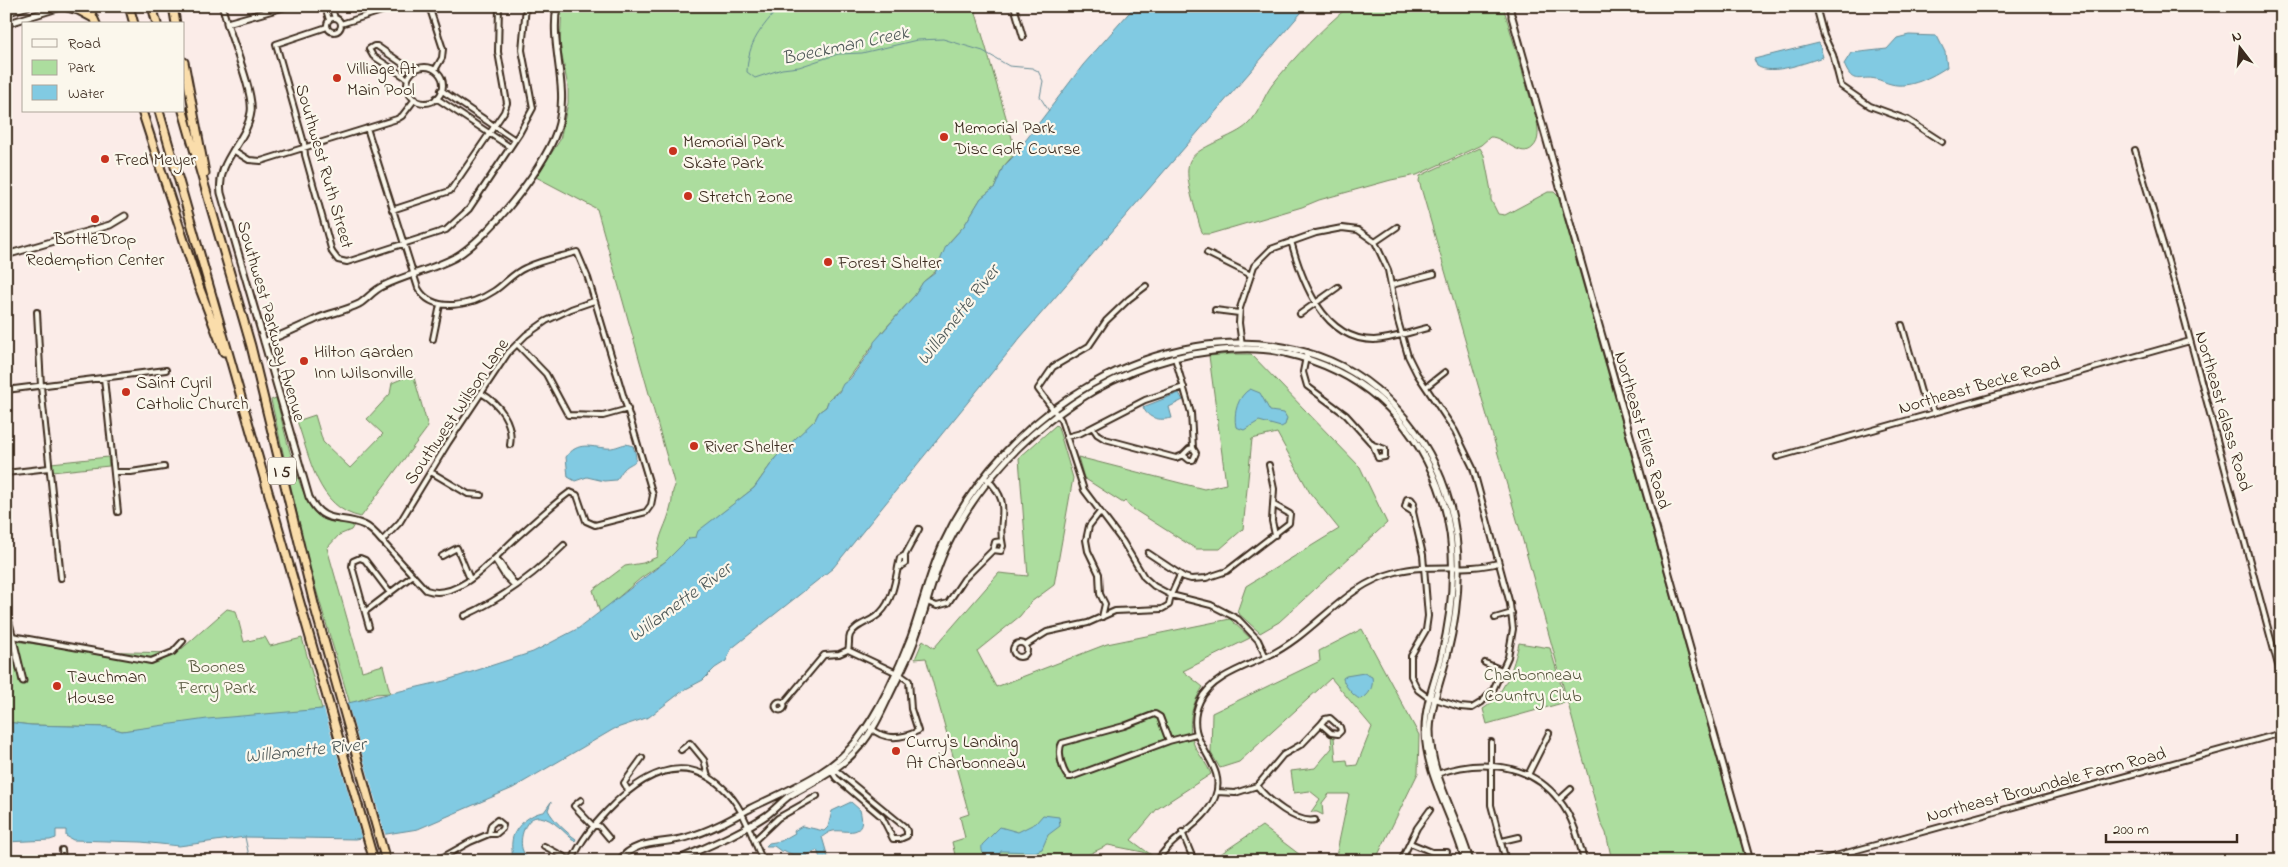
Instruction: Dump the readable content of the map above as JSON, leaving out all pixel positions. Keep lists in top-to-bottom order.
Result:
{
  "streets": {
    "highway": ["I 5"],
    "street": [
      "Southwest Ruth Street",
      "Southwest Parkway Avenue",
      "Northeast Becke Road",
      "Southwest Wilson Lane",
      "Northeast Glass Road",
      "Northeast Eilers Road",
      "Northeast Browndale Farm Road"
    ]
  },
  "crossings": [
    ["Southwest Parkway Avenue", "Southwest Wilson Lane"],
    ["Northeast Becke Road", "Northeast Glass Road"]
  ],
  "water": ["Boeckman Creek", "Willamette River"],
  "parks": ["Boones Ferry Park", "Charbonneau Country Club"],
  "places": [
    "Villiage At Main Pool",
    "Memorial Park Disc Golf Course",
    "Memorial Park Skate Park",
    "Fred Meyer",
    "Stretch Zone",
    "BottleDrop Redemption Center",
    "Forest Shelter",
    "Hilton Garden Inn Wilsonville",
    "Saint Cyril Catholic Church",
    "River Shelter",
    "Tauchman House",
    "Curry's Landing At Charbonneau"
  ],
  "legend": ["Road", "Park", "Water"],
  "scale_bar": "200 m",
  "north": "top"
}
